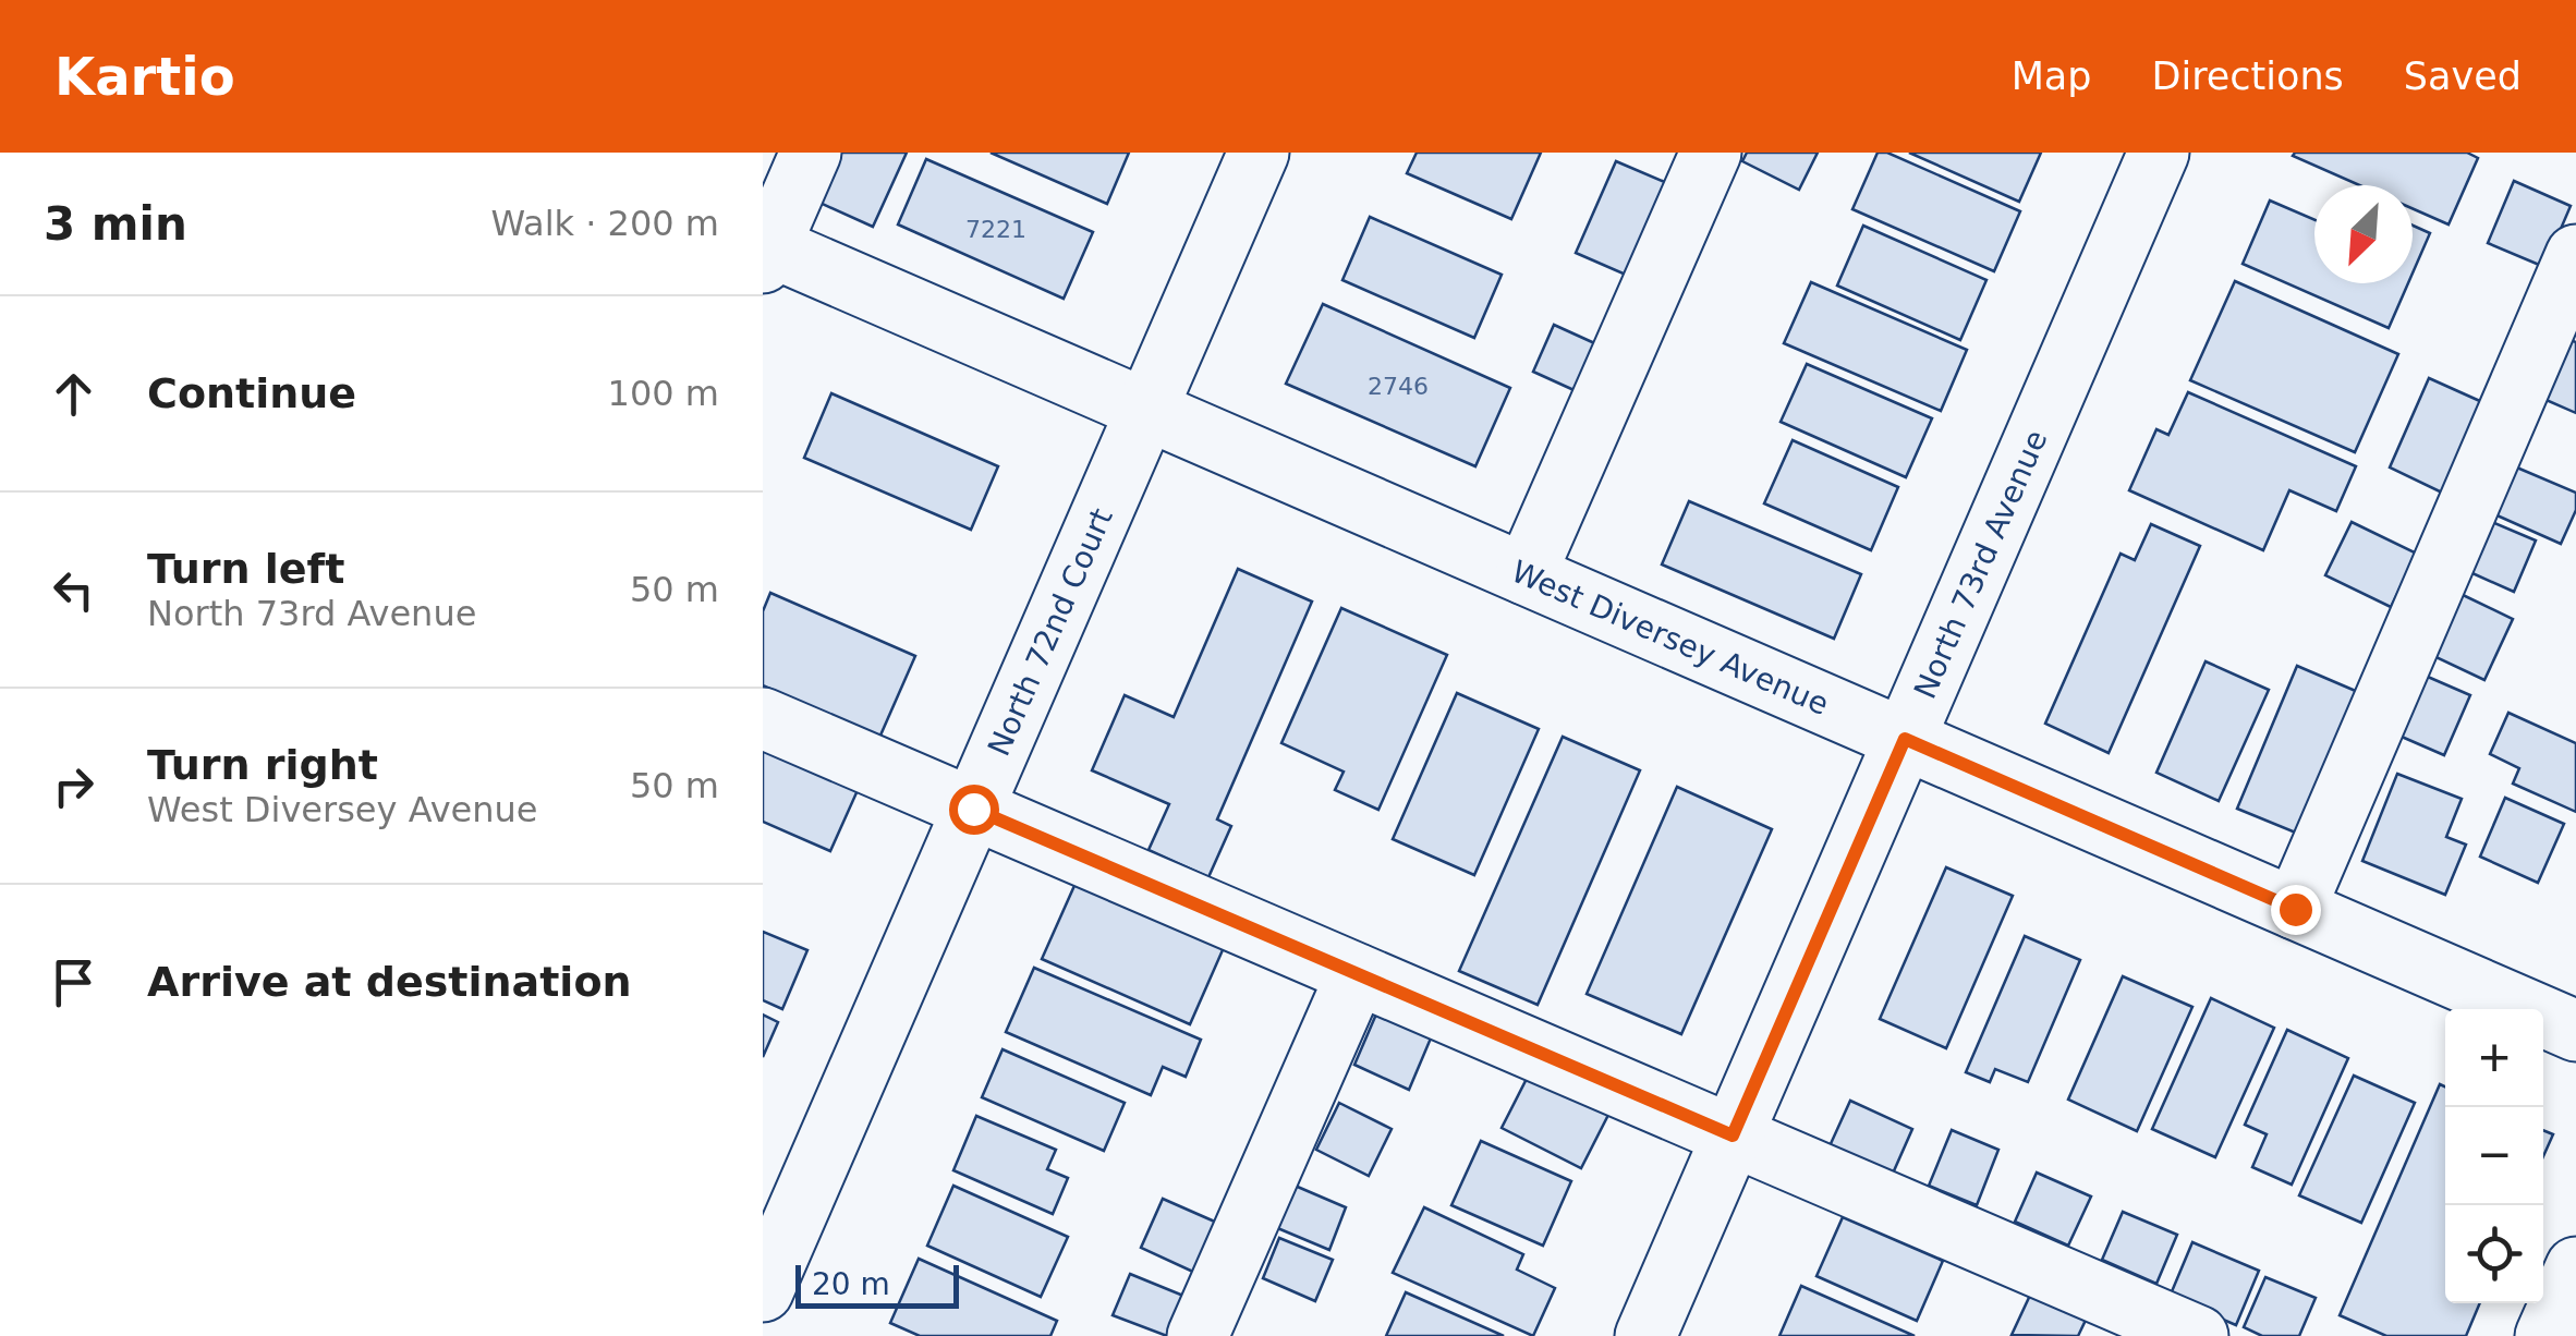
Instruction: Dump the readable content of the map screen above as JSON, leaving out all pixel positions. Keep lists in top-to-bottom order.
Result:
{
  "streets": {
    "street": ["North 73rd Avenue", "North 72nd Court", "West Diversey Avenue"]
  },
  "crossings": [
    ["North 73rd Avenue", "West Diversey Avenue"],
    ["North 72nd Court", "West Diversey Avenue"]
  ],
  "house_numbers": ["7221", "2746"],
  "scale_bar": "20 m",
  "north": "bottom left",
  "page": {
    "header": "Kartio",
    "nav": ["Map", "Directions", "Saved"],
    "heading": ["3 min", "Walk · 200 m"],
    "list": [
      ["Continue", "100 m"],
      ["Turn left", "North 73rd Avenue", "50 m"],
      ["Turn right", "West Diversey Avenue", "50 m"],
      "Arrive at destination"
    ],
    "map_buttons": ["+", "−"],
    "scale": "20 m"
  }
}
